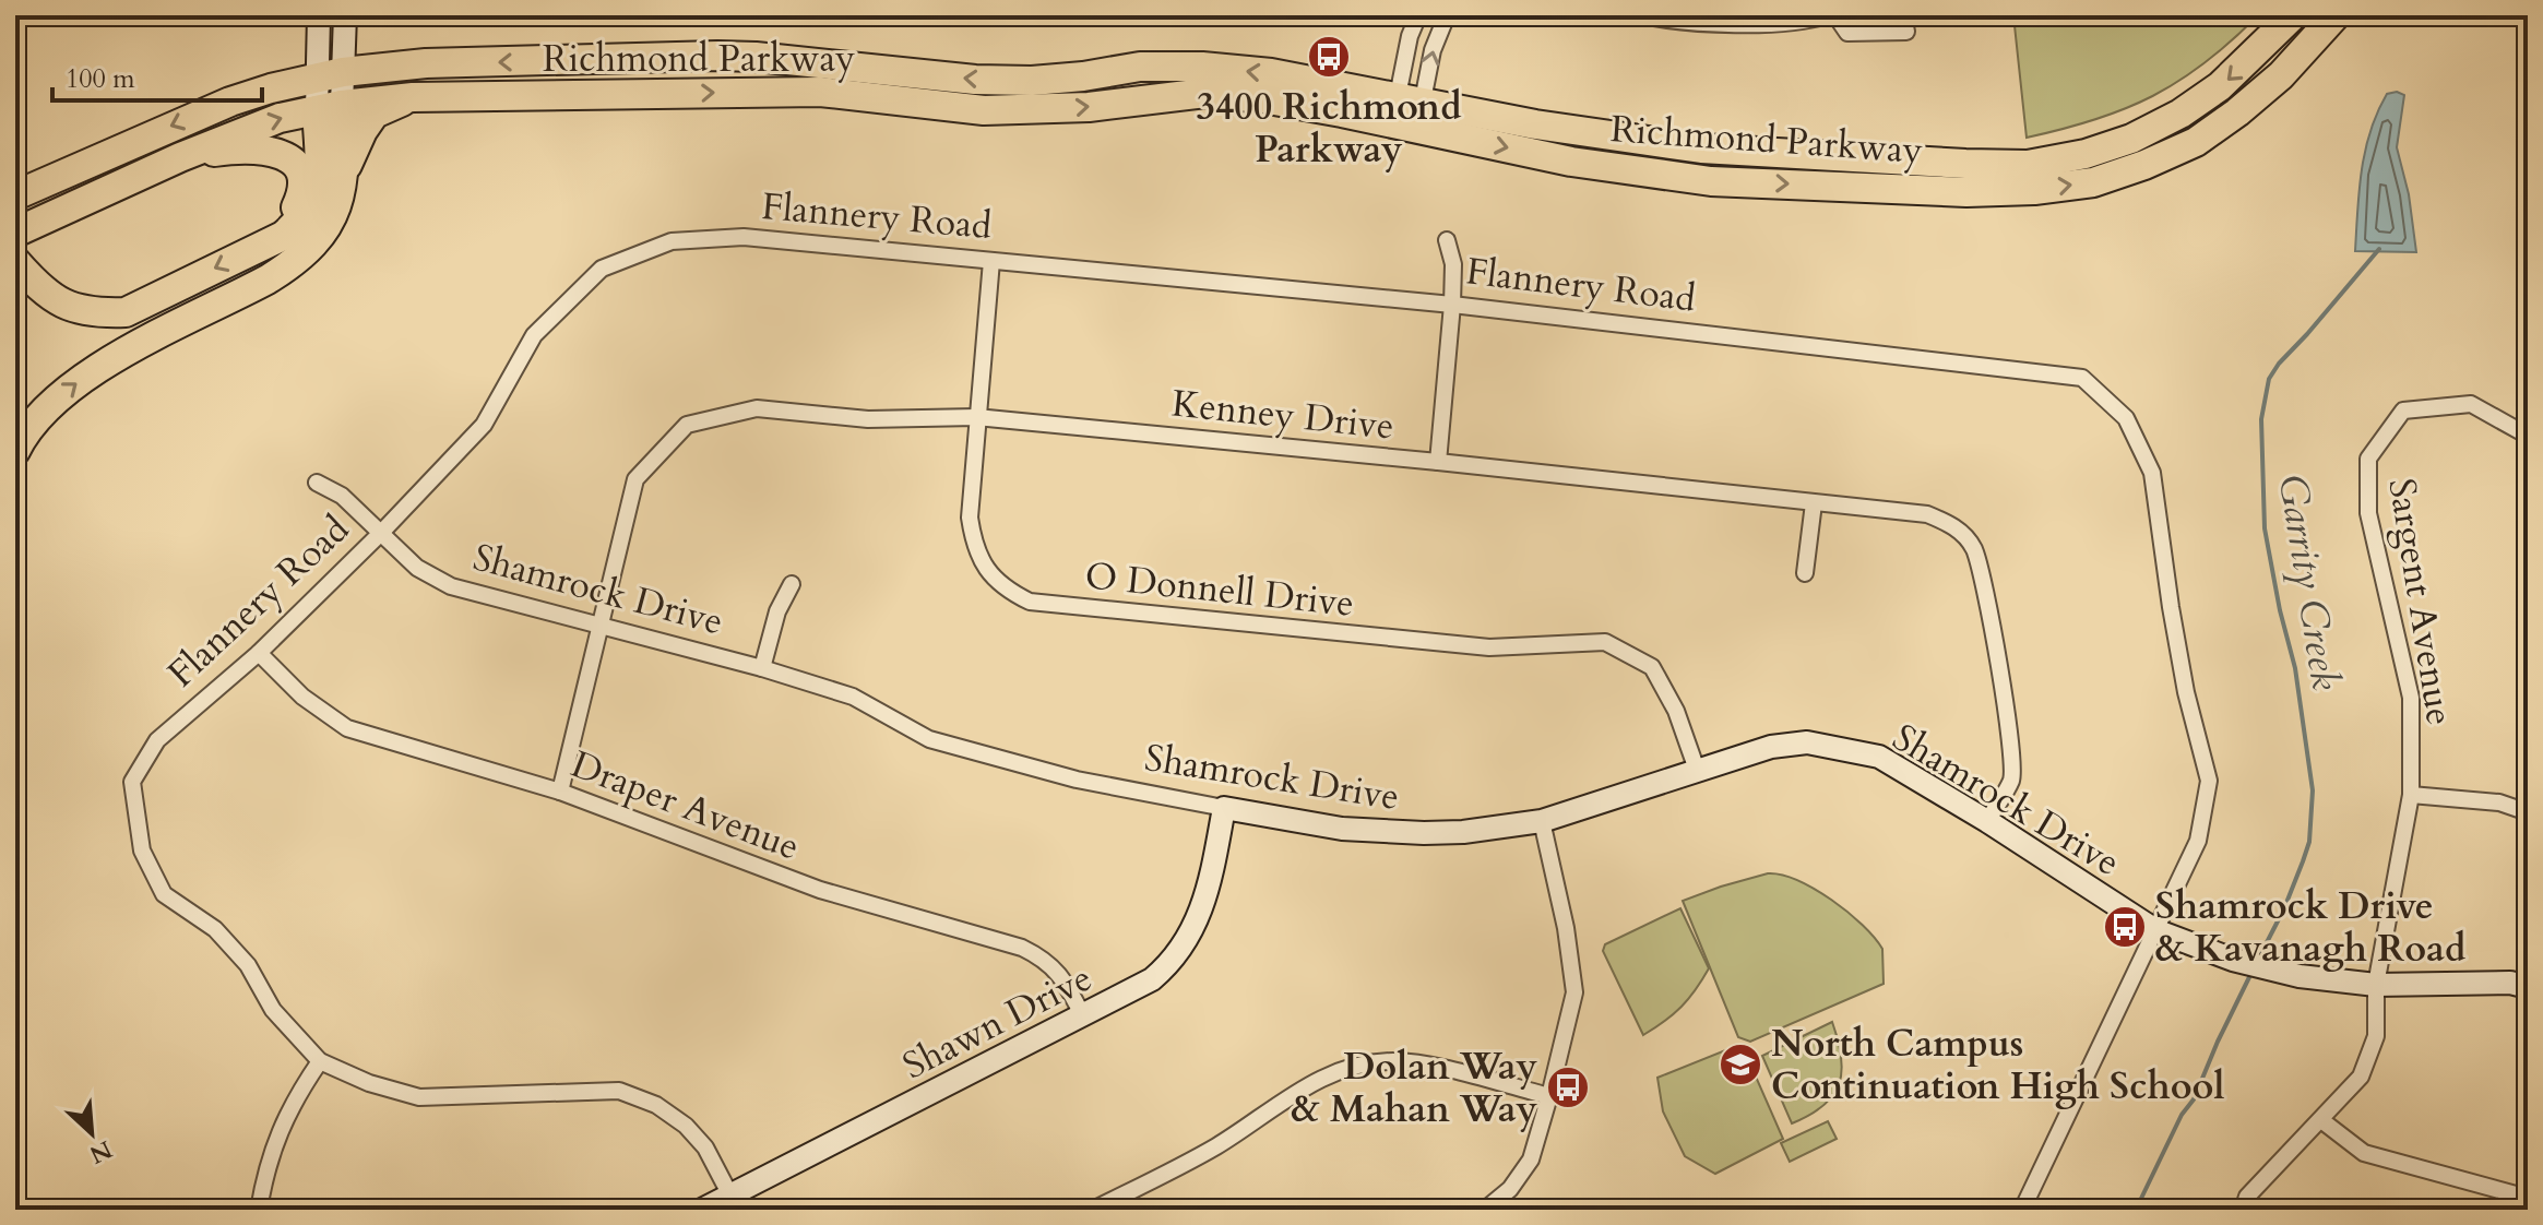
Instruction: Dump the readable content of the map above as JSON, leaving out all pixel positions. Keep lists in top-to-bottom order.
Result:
{
  "streets": {
    "highway": ["Richmond Parkway"],
    "street": [
      "Flannery Road",
      "Kenney Drive",
      "Shamrock Drive",
      "O Donnell Drive",
      "Sargent Avenue",
      "Draper Avenue",
      "Shawn Drive"
    ]
  },
  "crossings": [
    ["Flannery Road", "Shamrock Drive"],
    ["Flannery Road", "O Donnell Drive"],
    ["Flannery Road", "Draper Avenue"],
    ["Flannery Road", "Shawn Drive"],
    ["Kenney Drive", "Shamrock Drive"],
    ["Kenney Drive", "O Donnell Drive"],
    ["Kenney Drive", "Draper Avenue"],
    ["Shamrock Drive", "O Donnell Drive"],
    ["Shamrock Drive", "Sargent Avenue"],
    ["Shamrock Drive", "Shawn Drive"],
    ["Draper Avenue", "Shawn Drive"]
  ],
  "water": ["Garrity Creek"],
  "places": {
    "bus stop": ["3400 Richmond Parkway", "Shamrock Drive & Kavanagh Road", "Dolan Way & Mahan Way"],
    "school or university": ["North Campus Continuation High School"]
  },
  "scale_bar": "100 m",
  "north": "bottom right"
}
